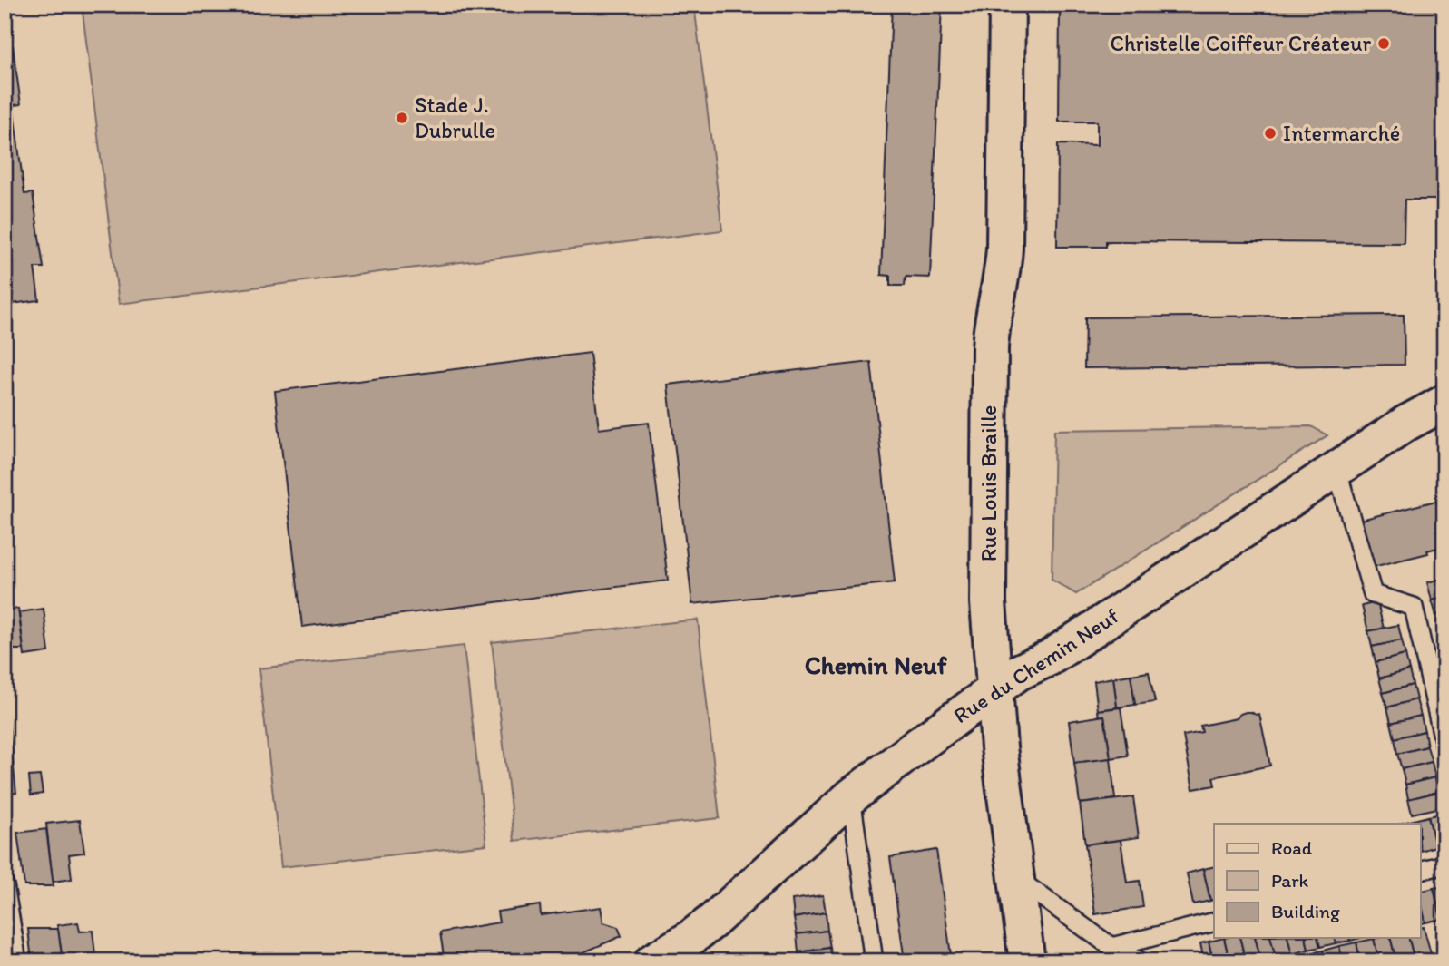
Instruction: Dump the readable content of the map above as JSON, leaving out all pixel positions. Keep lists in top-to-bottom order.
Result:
{
  "streets": {
    "street": ["Rue Louis Braille", "Rue du Chemin Neuf"]
  },
  "crossings": [
    ["Rue Louis Braille", "Rue du Chemin Neuf"]
  ],
  "districts": ["Chemin Neuf"],
  "places": ["Christelle Coiffeur Créateur", "Stade J. Dubrulle", "Intermarché"],
  "legend": ["Road", "Park", "Building"]
}
